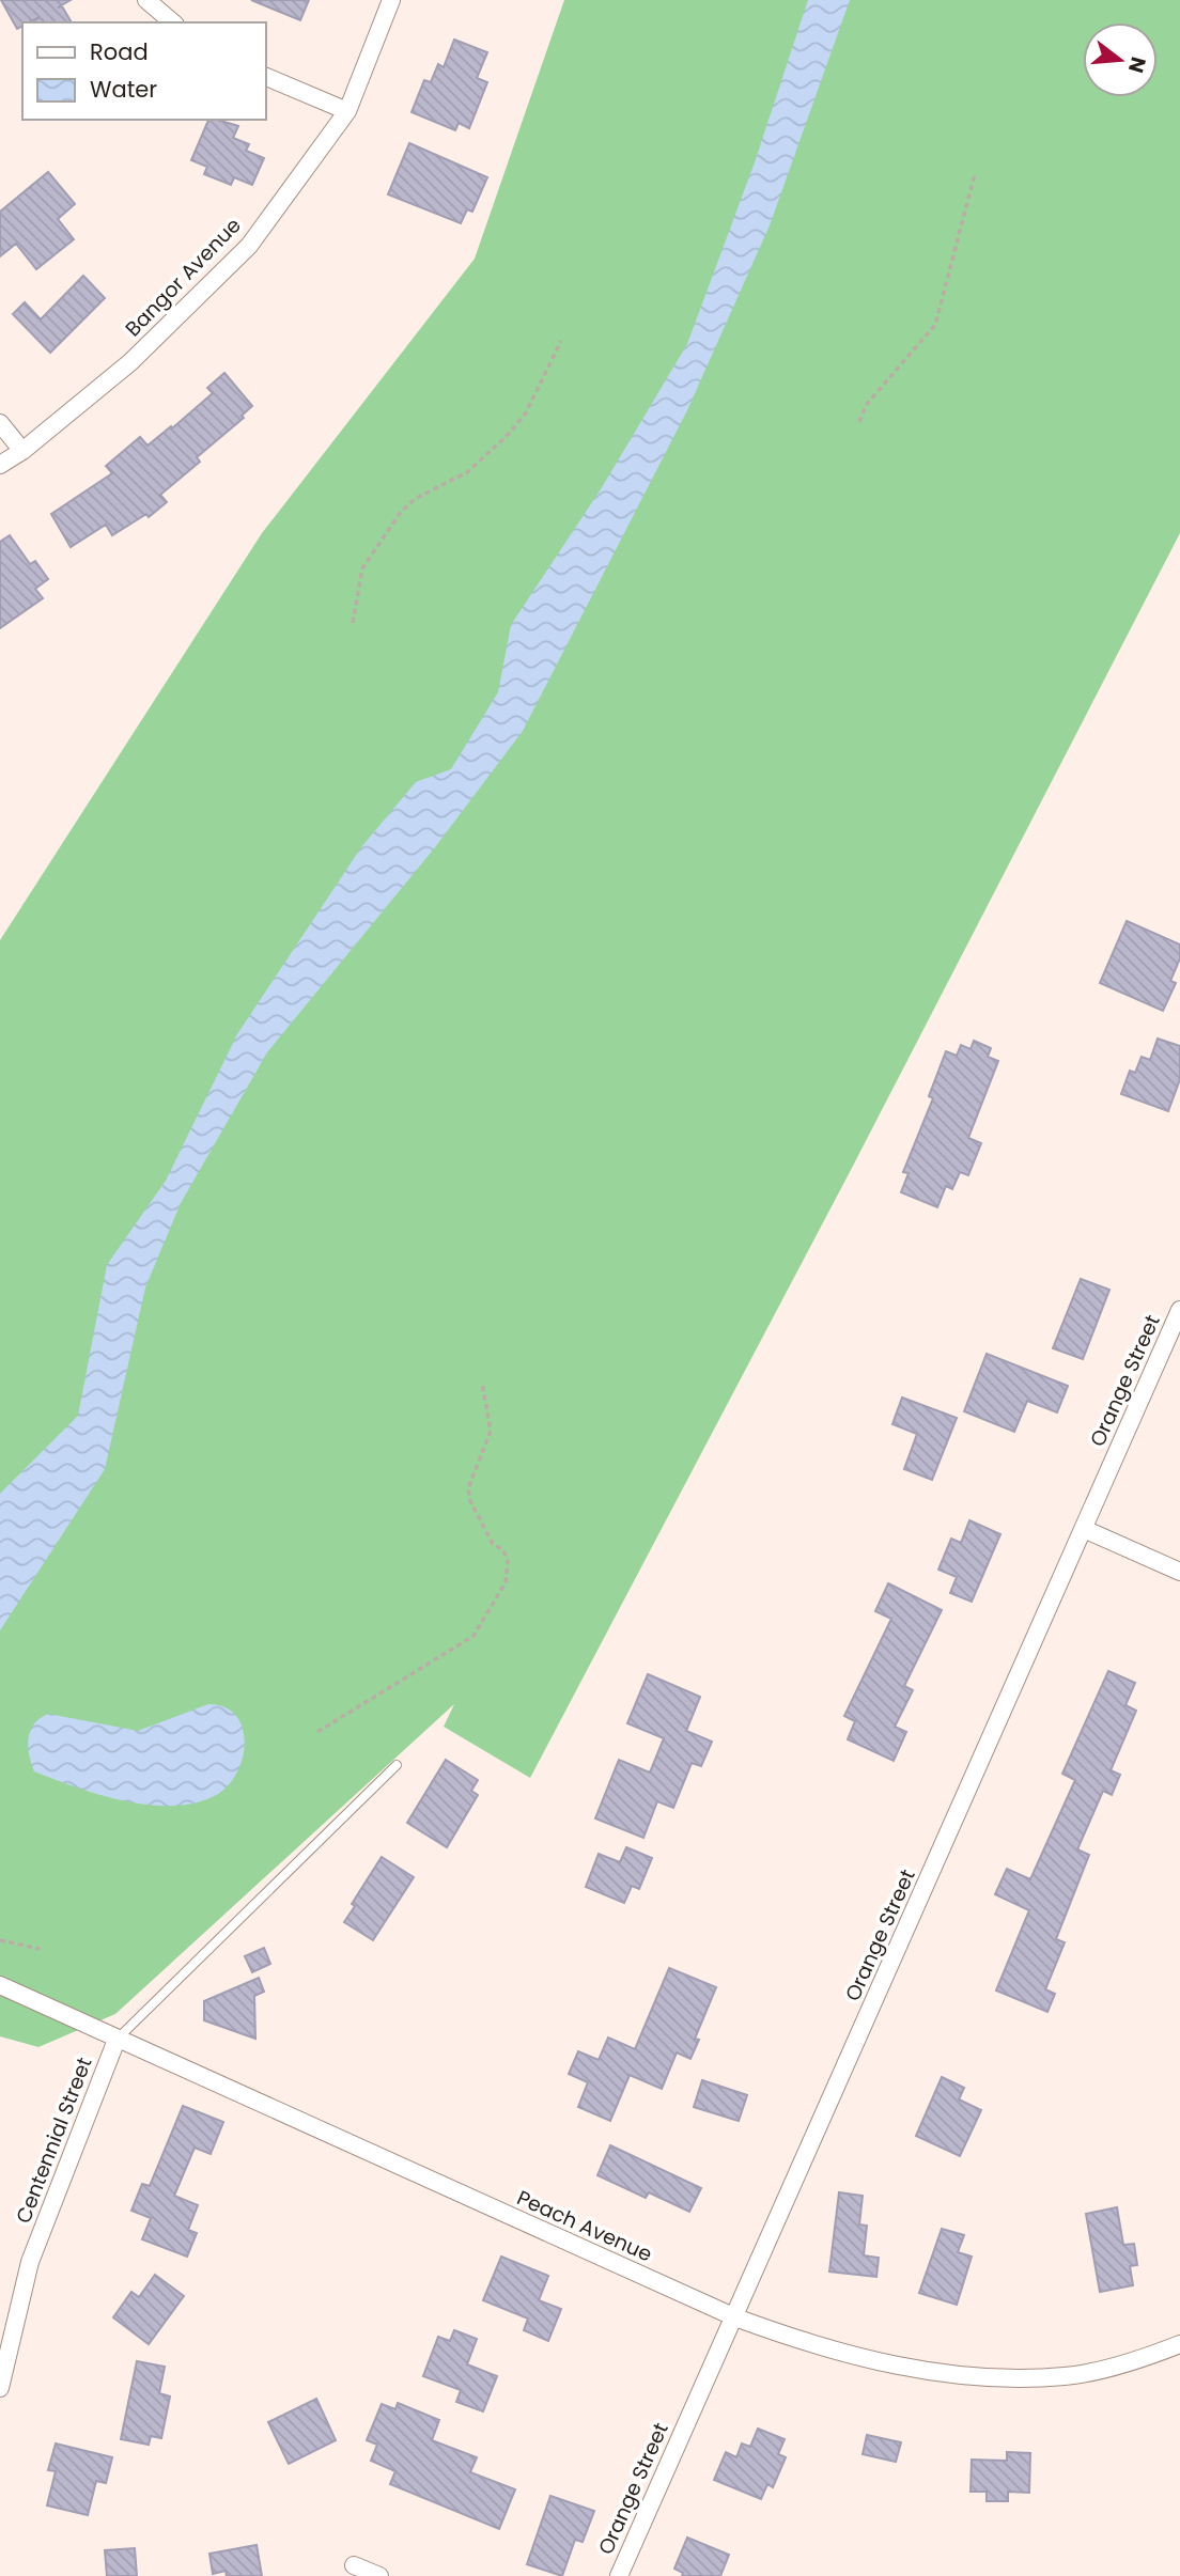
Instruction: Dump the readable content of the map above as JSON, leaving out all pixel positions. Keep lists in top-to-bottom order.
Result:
{
  "streets": {
    "street": [
      "Bangor Avenue",
      "Orange Street",
      "Centennial Street",
      "Peach Avenue"
    ]
  },
  "crossings": [
    ["Orange Street", "Peach Avenue"],
    ["Centennial Street", "Peach Avenue"]
  ],
  "legend": ["Road", "Water"],
  "north": "right"
}
